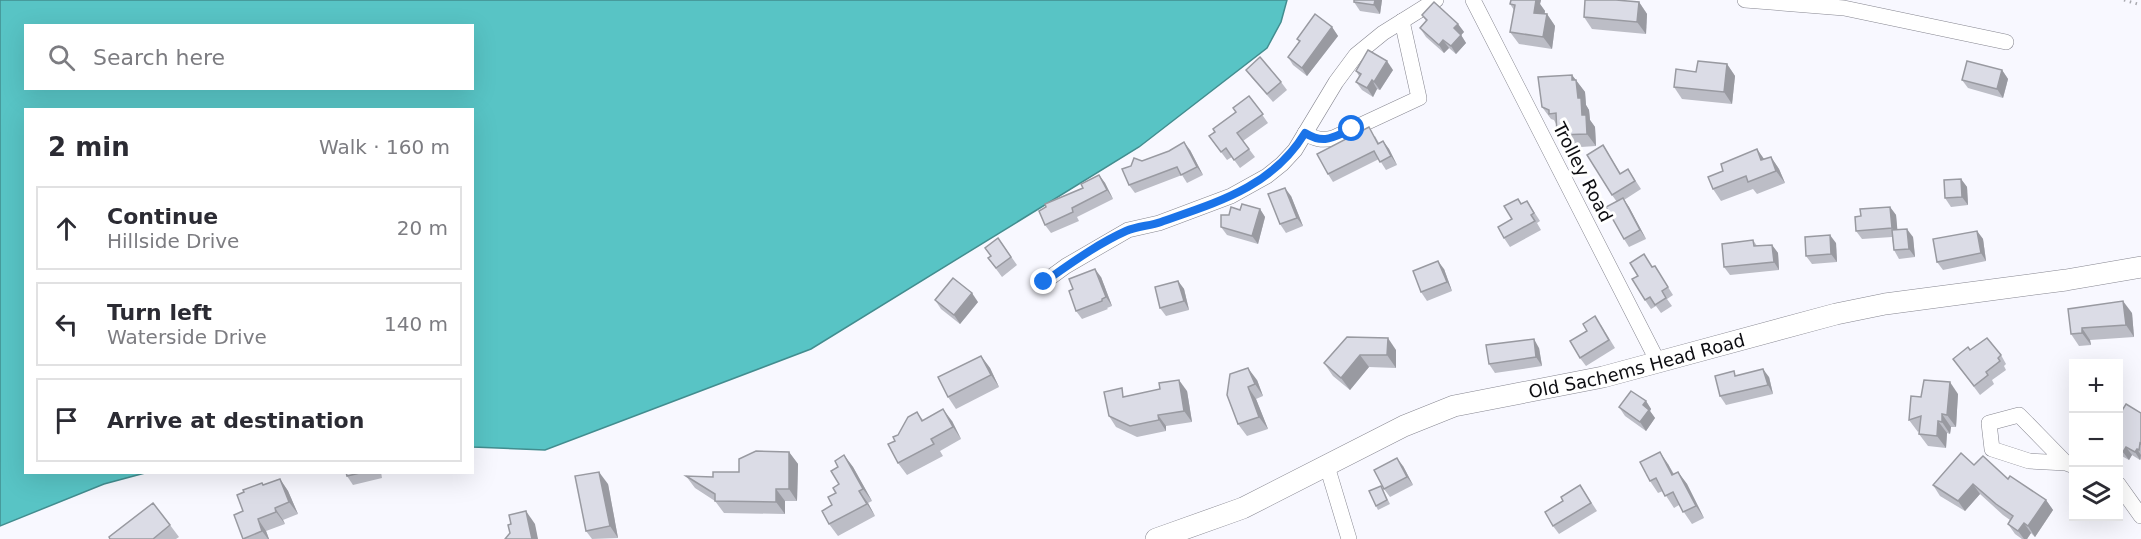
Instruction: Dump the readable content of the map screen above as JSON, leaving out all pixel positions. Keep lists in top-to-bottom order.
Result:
{
  "streets": {
    "street": ["Trolley Road", "Old Sachems Head Road"]
  },
  "crossings": [
    ["Trolley Road", "Old Sachems Head Road"]
  ],
  "page": {
    "search": "Search here",
    "heading": ["2 min", "Walk · 160 m"],
    "list": [
      ["Continue", "Hillside Drive", "20 m"],
      ["Turn left", "Waterside Drive", "140 m"],
      "Arrive at destination"
    ],
    "map_buttons": ["+", "−"]
  }
}
